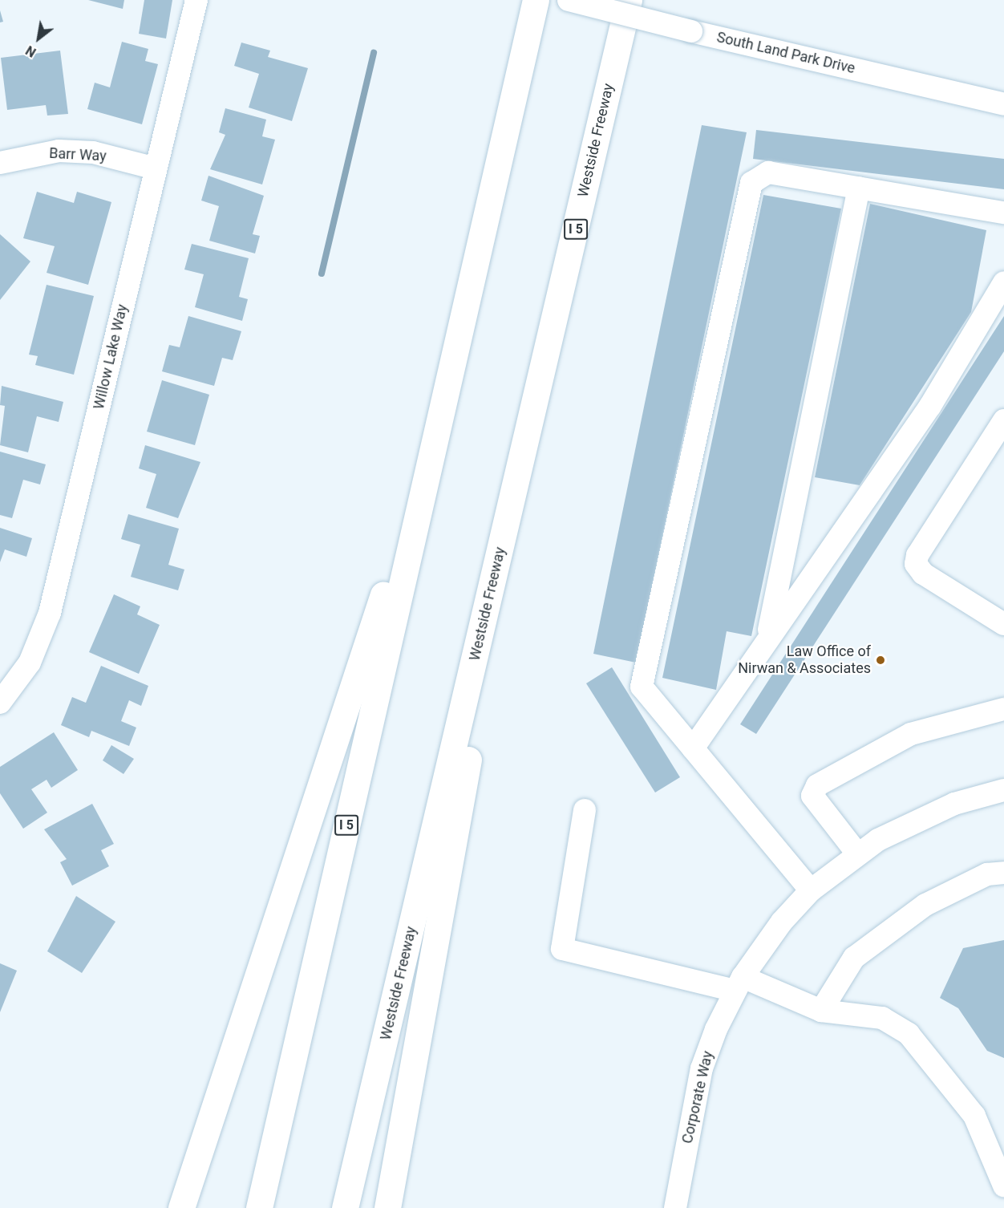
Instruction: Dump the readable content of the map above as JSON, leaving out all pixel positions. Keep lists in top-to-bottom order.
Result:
{
  "streets": {
    "highway": ["Westside Freeway", "I 5"],
    "street": [
      "South Land Park Drive",
      "Barr Way",
      "Willow Lake Way",
      "Corporate Way"
    ]
  },
  "crossings": [
    ["Barr Way", "Willow Lake Way"]
  ],
  "places": ["Law Office of Nirwan & Associates"],
  "north": "bottom left"
}
